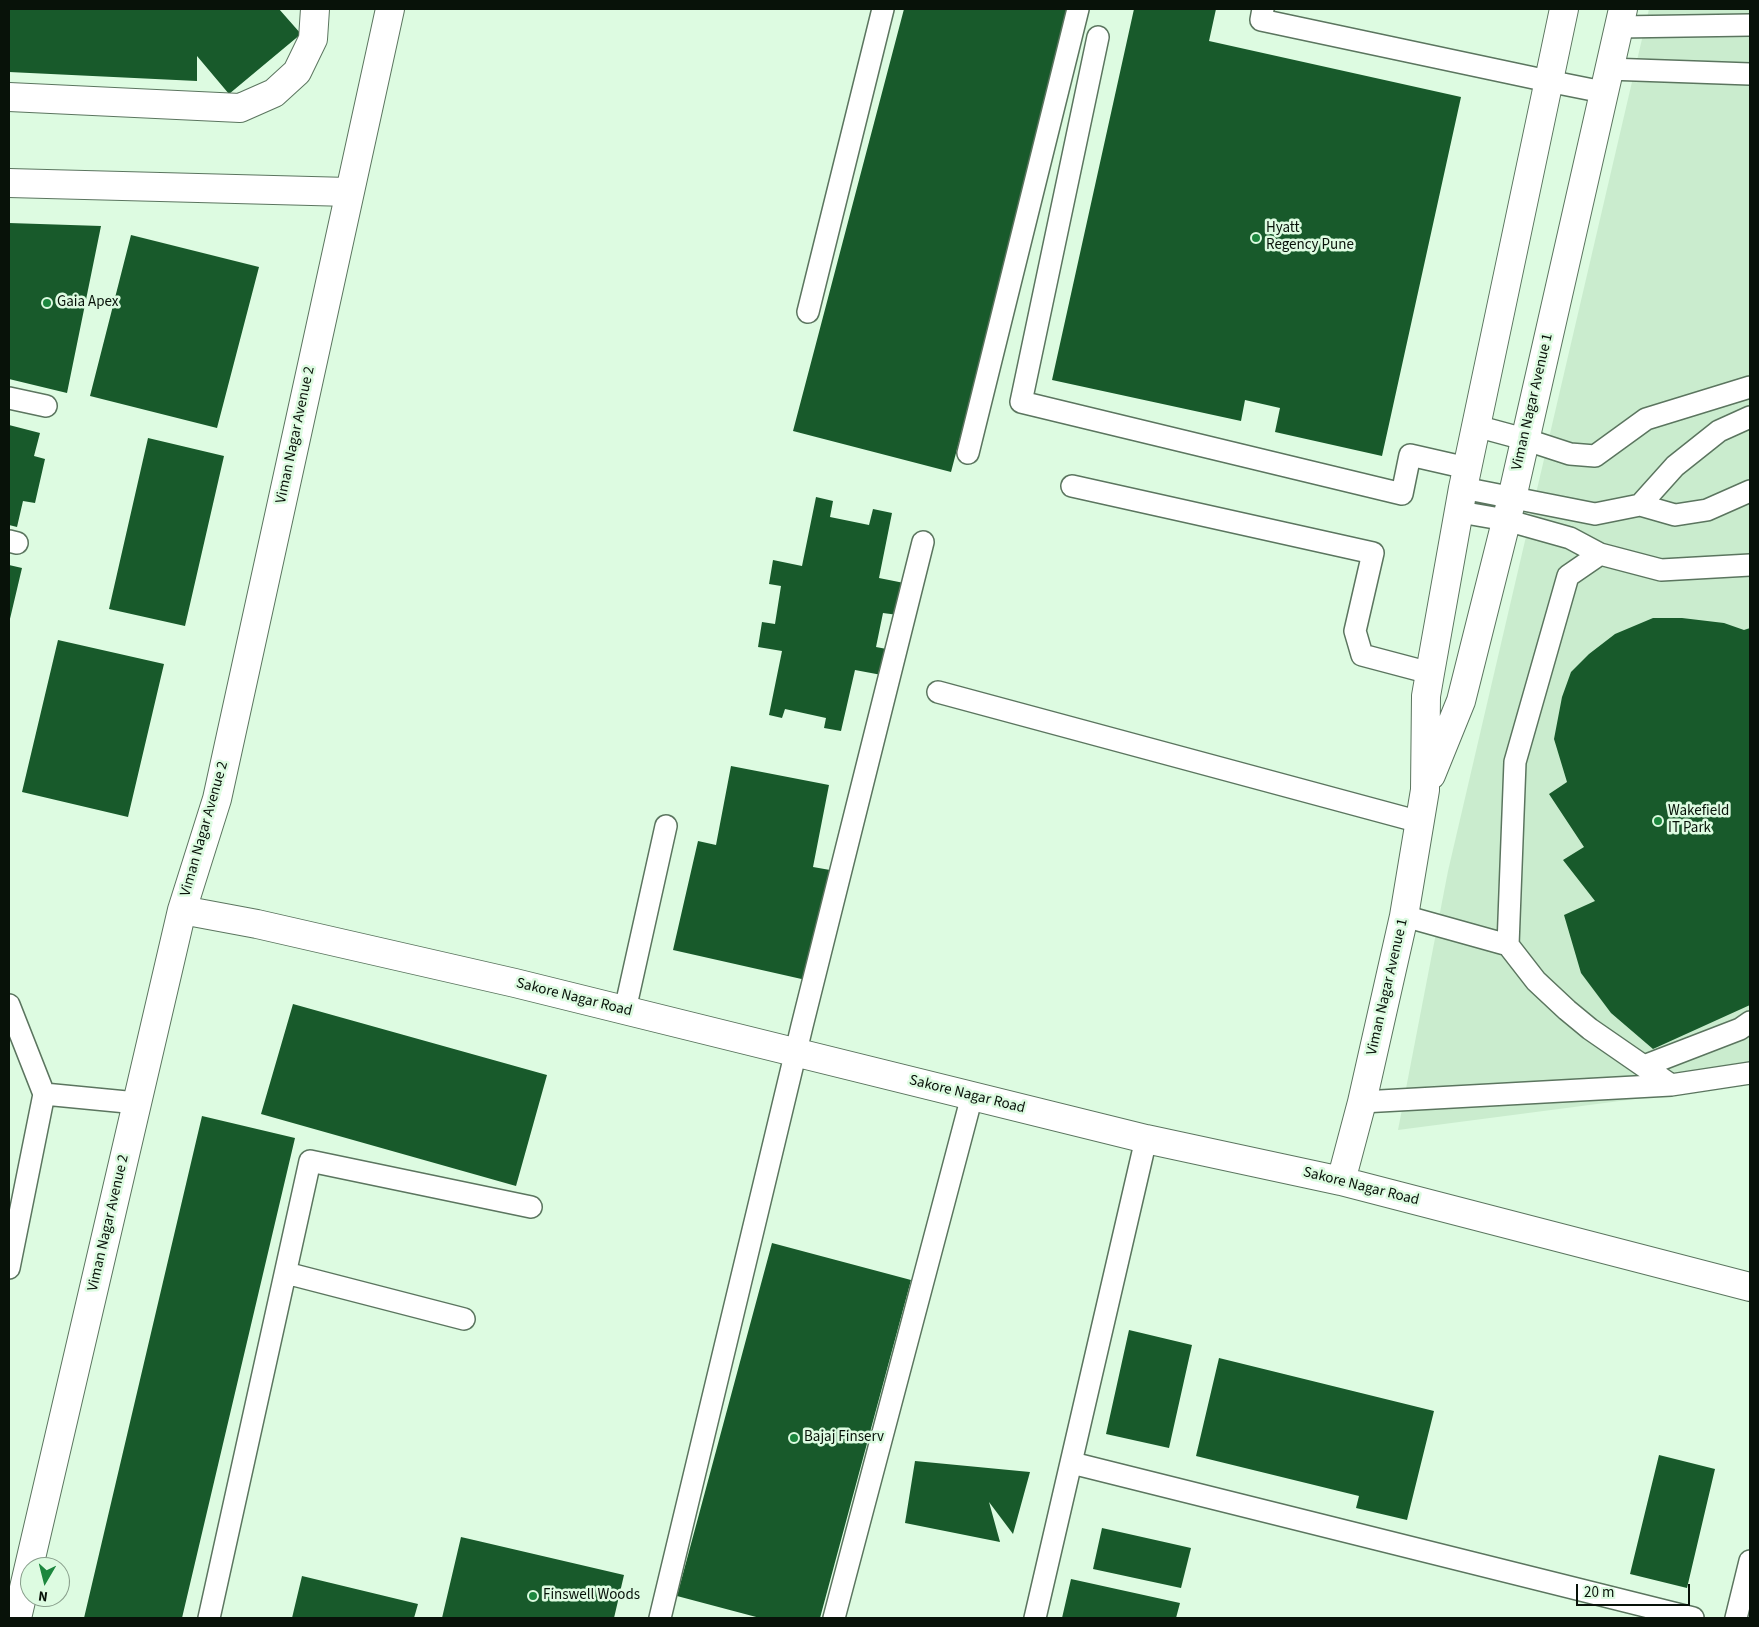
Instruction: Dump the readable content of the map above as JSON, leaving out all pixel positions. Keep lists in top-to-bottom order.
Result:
{
  "streets": {
    "street": ["Viman Nagar Avenue 1", "Viman Nagar Avenue 2", "Sakore Nagar Road"]
  },
  "crossings": [
    ["Viman Nagar Avenue 1", "Sakore Nagar Road"],
    ["Viman Nagar Avenue 2", "Sakore Nagar Road"]
  ],
  "places": [
    "Hyatt Regency Pune",
    "Gaia Apex",
    "Wakefield IT Park",
    "Bajaj Finserv",
    "Finswell Woods"
  ],
  "scale_bar": "20 m",
  "north": "bottom"
}
